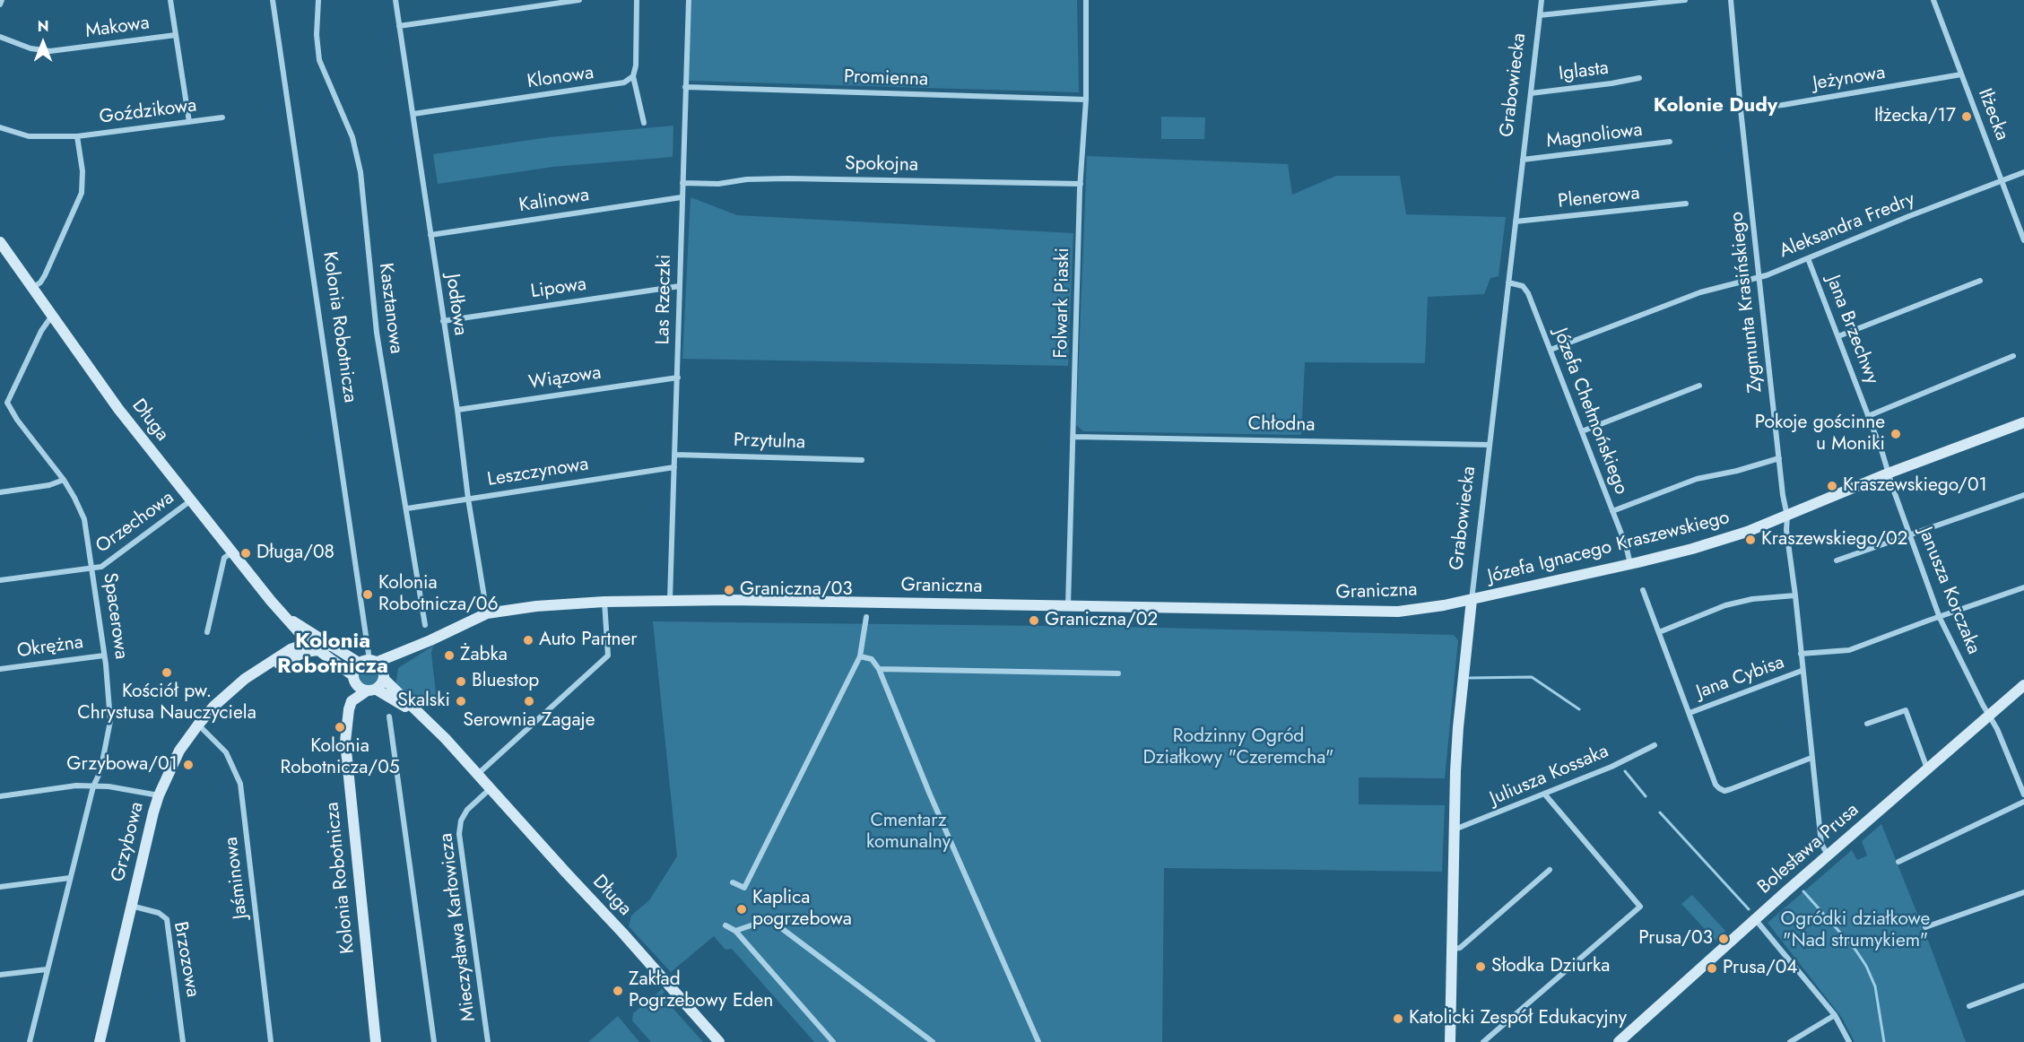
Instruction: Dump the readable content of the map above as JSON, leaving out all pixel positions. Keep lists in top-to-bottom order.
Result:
{
  "streets": {
    "street": [
      "Makowa",
      "Iglasta",
      "Klonowa",
      "Promienna",
      "Jeżynowa",
      "Grabowiecka",
      "Goździkowa",
      "Iłżecka",
      "Magnoliowa",
      "Spokojna",
      "Plenerowa",
      "Kalinowa",
      "Aleksandra Fredry",
      "Lipowa",
      "Las Rzeczki",
      "Zygmunta Krasińskiego",
      "Folwark Piaski",
      "Jodłowa",
      "Kasztanowa",
      "Kolonia Robotnicza",
      "Jana Brzechwy",
      "Wiązowa",
      "Józefa Chełmońskiego",
      "Długa",
      "Chłodna",
      "Przytulna",
      "Leszczynowa",
      "Orzechowa",
      "Józefa Ignacego Kraszewskiego",
      "Graniczna",
      "Janusza Korczaka",
      "Spacerowa",
      "Okrężna",
      "Jana Cybisa",
      "Juliusza Kossaka",
      "Grzybowa",
      "Bolesława Prusa",
      "Jaśminowa",
      "Mieczysława Karłowicza",
      "Brzozowa"
    ]
  },
  "crossings": [
    ["Iglasta", "Grabowiecka"],
    ["Klonowa", "Jodłowa"],
    ["Promienna", "Las Rzeczki"],
    ["Promienna", "Folwark Piaski"],
    ["Jeżynowa", "Iłżecka"],
    ["Jeżynowa", "Zygmunta Krasińskiego"],
    ["Grabowiecka", "Magnoliowa"],
    ["Grabowiecka", "Plenerowa"],
    ["Grabowiecka", "Józefa Chełmońskiego"],
    ["Grabowiecka", "Chłodna"],
    ["Grabowiecka", "Józefa Ignacego Kraszewskiego"],
    ["Grabowiecka", "Graniczna"],
    ["Grabowiecka", "Juliusza Kossaka"],
    ["Goździkowa", "Długa"],
    ["Iłżecka", "Aleksandra Fredry"],
    ["Spokojna", "Las Rzeczki"],
    ["Spokojna", "Folwark Piaski"],
    ["Kalinowa", "Las Rzeczki"],
    ["Kalinowa", "Jodłowa"],
    ["Aleksandra Fredry", "Zygmunta Krasińskiego"],
    ["Aleksandra Fredry", "Jana Brzechwy"],
    ["Aleksandra Fredry", "Józefa Chełmońskiego"],
    ["Lipowa", "Las Rzeczki"],
    ["Lipowa", "Jodłowa"],
    ["Las Rzeczki", "Wiązowa"],
    ["Las Rzeczki", "Przytulna"],
    ["Las Rzeczki", "Leszczynowa"],
    ["Las Rzeczki", "Graniczna"],
    ["Zygmunta Krasińskiego", "Józefa Ignacego Kraszewskiego"],
    ["Zygmunta Krasińskiego", "Jana Cybisa"],
    ["Zygmunta Krasińskiego", "Bolesława Prusa"],
    ["Folwark Piaski", "Chłodna"],
    ["Folwark Piaski", "Graniczna"],
    ["Jodłowa", "Wiązowa"],
    ["Jodłowa", "Leszczynowa"],
    ["Jodłowa", "Graniczna"],
    ["Kasztanowa", "Leszczynowa"],
    ["Kolonia Robotnicza", "Długa"],
    ["Kolonia Robotnicza", "Graniczna"],
    ["Jana Brzechwy", "Józefa Ignacego Kraszewskiego"],
    ["Jana Brzechwy", "Janusza Korczaka"],
    ["Józefa Chełmońskiego", "Józefa Ignacego Kraszewskiego"],
    ["Długa", "Orzechowa"],
    ["Długa", "Graniczna"],
    ["Długa", "Grzybowa"],
    ["Długa", "Mieczysława Karłowicza"],
    ["Orzechowa", "Spacerowa"],
    ["Józefa Ignacego Kraszewskiego", "Graniczna"],
    ["Józefa Ignacego Kraszewskiego", "Janusza Korczaka"],
    ["Janusza Korczaka", "Bolesława Prusa"],
    ["Spacerowa", "Okrężna"],
    ["Grzybowa", "Jaśminowa"],
    ["Grzybowa", "Brzozowa"]
  ],
  "districts": ["Kolonie Dudy", "Kolonia Robotnicza"],
  "parks": ["Rodzinny Ogród Działkowy \"Czeremcha\"", "Cmentarz komunalny", "Ogródki działkowe \"Nad strumykiem\""],
  "places": [
    "Iłżecka/17",
    "Pokoje gościnne u Moniki",
    "Kraszewskiego/01",
    "Kraszewskiego/02",
    "Długa/08",
    "Graniczna/03",
    "Kolonia Robotnicza/06",
    "Graniczna/02",
    "Auto Partner",
    "Żabka",
    "Kościół pw. Chrystusa Nauczyciela",
    "Bluestop",
    "Skalski",
    "Serownia Zagaje",
    "Kolonia Robotnicza/05",
    "Grzybowa/01",
    "Kaplica pogrzebowa",
    "Prusa/03",
    "Słodka Dziurka",
    "Prusa/04",
    "Zakład Pogrzebowy Eden",
    "Katolicki Zespół Edukacyjny"
  ],
  "north": "top"
}
